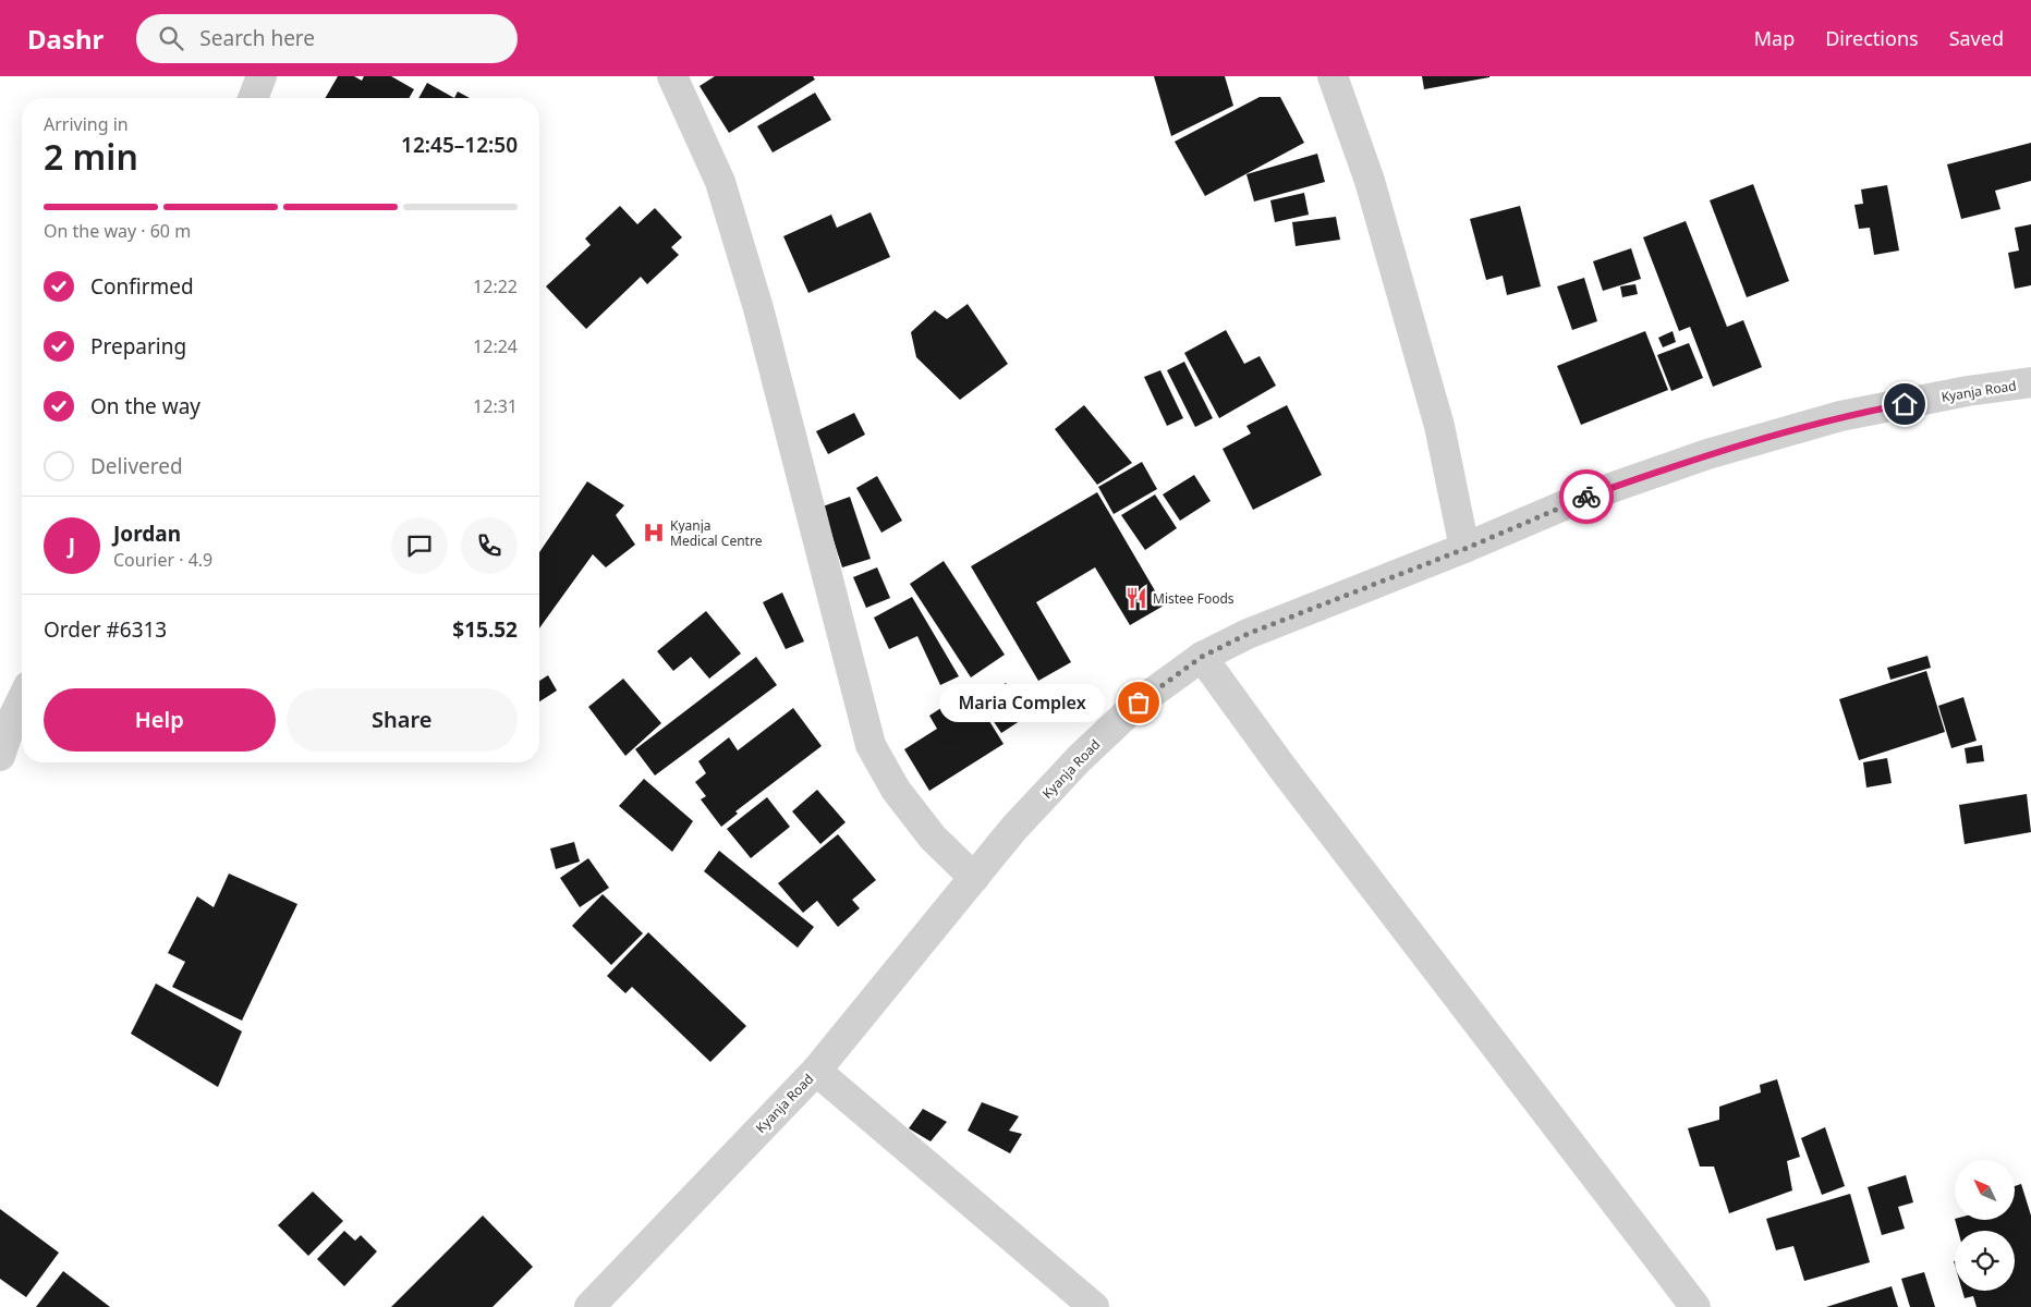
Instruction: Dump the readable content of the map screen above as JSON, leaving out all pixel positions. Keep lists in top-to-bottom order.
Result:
{
  "streets": {
    "street": ["Kyanja Road"]
  },
  "places": {
    "hospital": ["Kyanja Medical Centre"],
    "restaurant": ["Mistee Foods"],
    "other": ["Maria Complex"]
  },
  "north": "top left",
  "page": {
    "header": "Dashr",
    "search": "Search here",
    "nav": ["Map", "Directions", "Saved"],
    "heading": ["2 min", "Arriving in", "12:45–12:50"],
    "panel": [
      "Jordan",
      "Courier · 4.9",
      "Order #6313",
      "$15.52"
    ],
    "bar": "On the way · 60 m",
    "list": [
      ["Confirmed", "12:22"],
      ["Preparing", "12:24"],
      ["On the way", "12:31"],
      "Delivered"
    ],
    "round": "J",
    "buttons": ["Help", "Share"],
    "bubble": "Maria Complex"
  }
}
